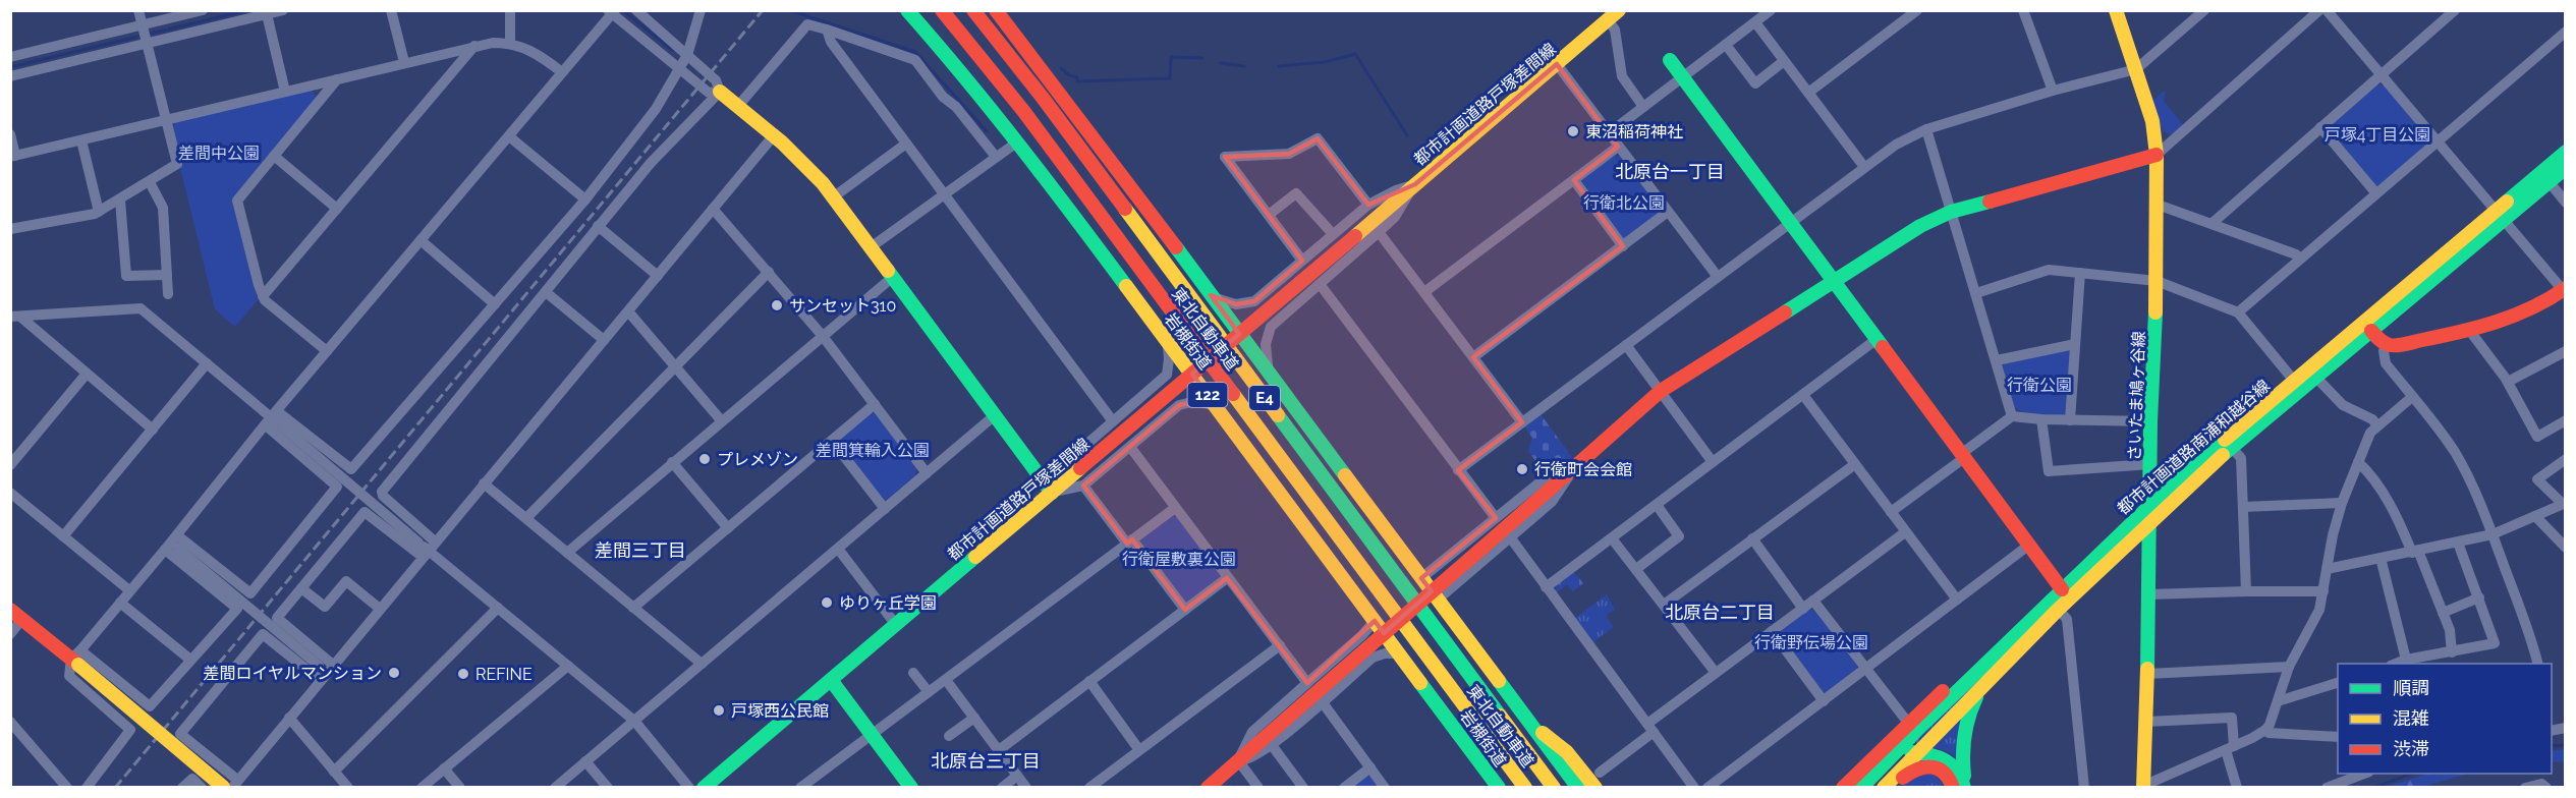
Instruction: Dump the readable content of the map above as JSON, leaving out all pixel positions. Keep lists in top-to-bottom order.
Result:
{
  "streets": {
    "main road": [
      "都市計画道路戸塚差間線",
      "東北自動車道",
      "岩槻街道",
      "122",
      "さいたま鳩ヶ谷線",
      "E4",
      "都市計画道路南浦和越谷線"
    ]
  },
  "crossings": [
    ["さいたま鳩ヶ谷線", "都市計画道路南浦和越谷線"]
  ],
  "districts": [
    "北原台一丁目",
    "差間三丁目",
    "北原台二丁目",
    "北原台三丁目"
  ],
  "parks": [
    "戸塚4丁目公園",
    "差間中公園",
    "行衛北公園",
    "行衛公園",
    "差間箕輪入公園",
    "行衛屋敷裏公園",
    "行衛野伝場公園"
  ],
  "places": [
    "東沼稲荷神社",
    "サンセット310",
    "プレメゾン",
    "行衛町会会館",
    "ゆりヶ丘学園",
    "差間ロイヤルマンション",
    "REFINE",
    "戸塚西公民館"
  ],
  "legend": ["順調", "混雑", "渋滞"]
}
